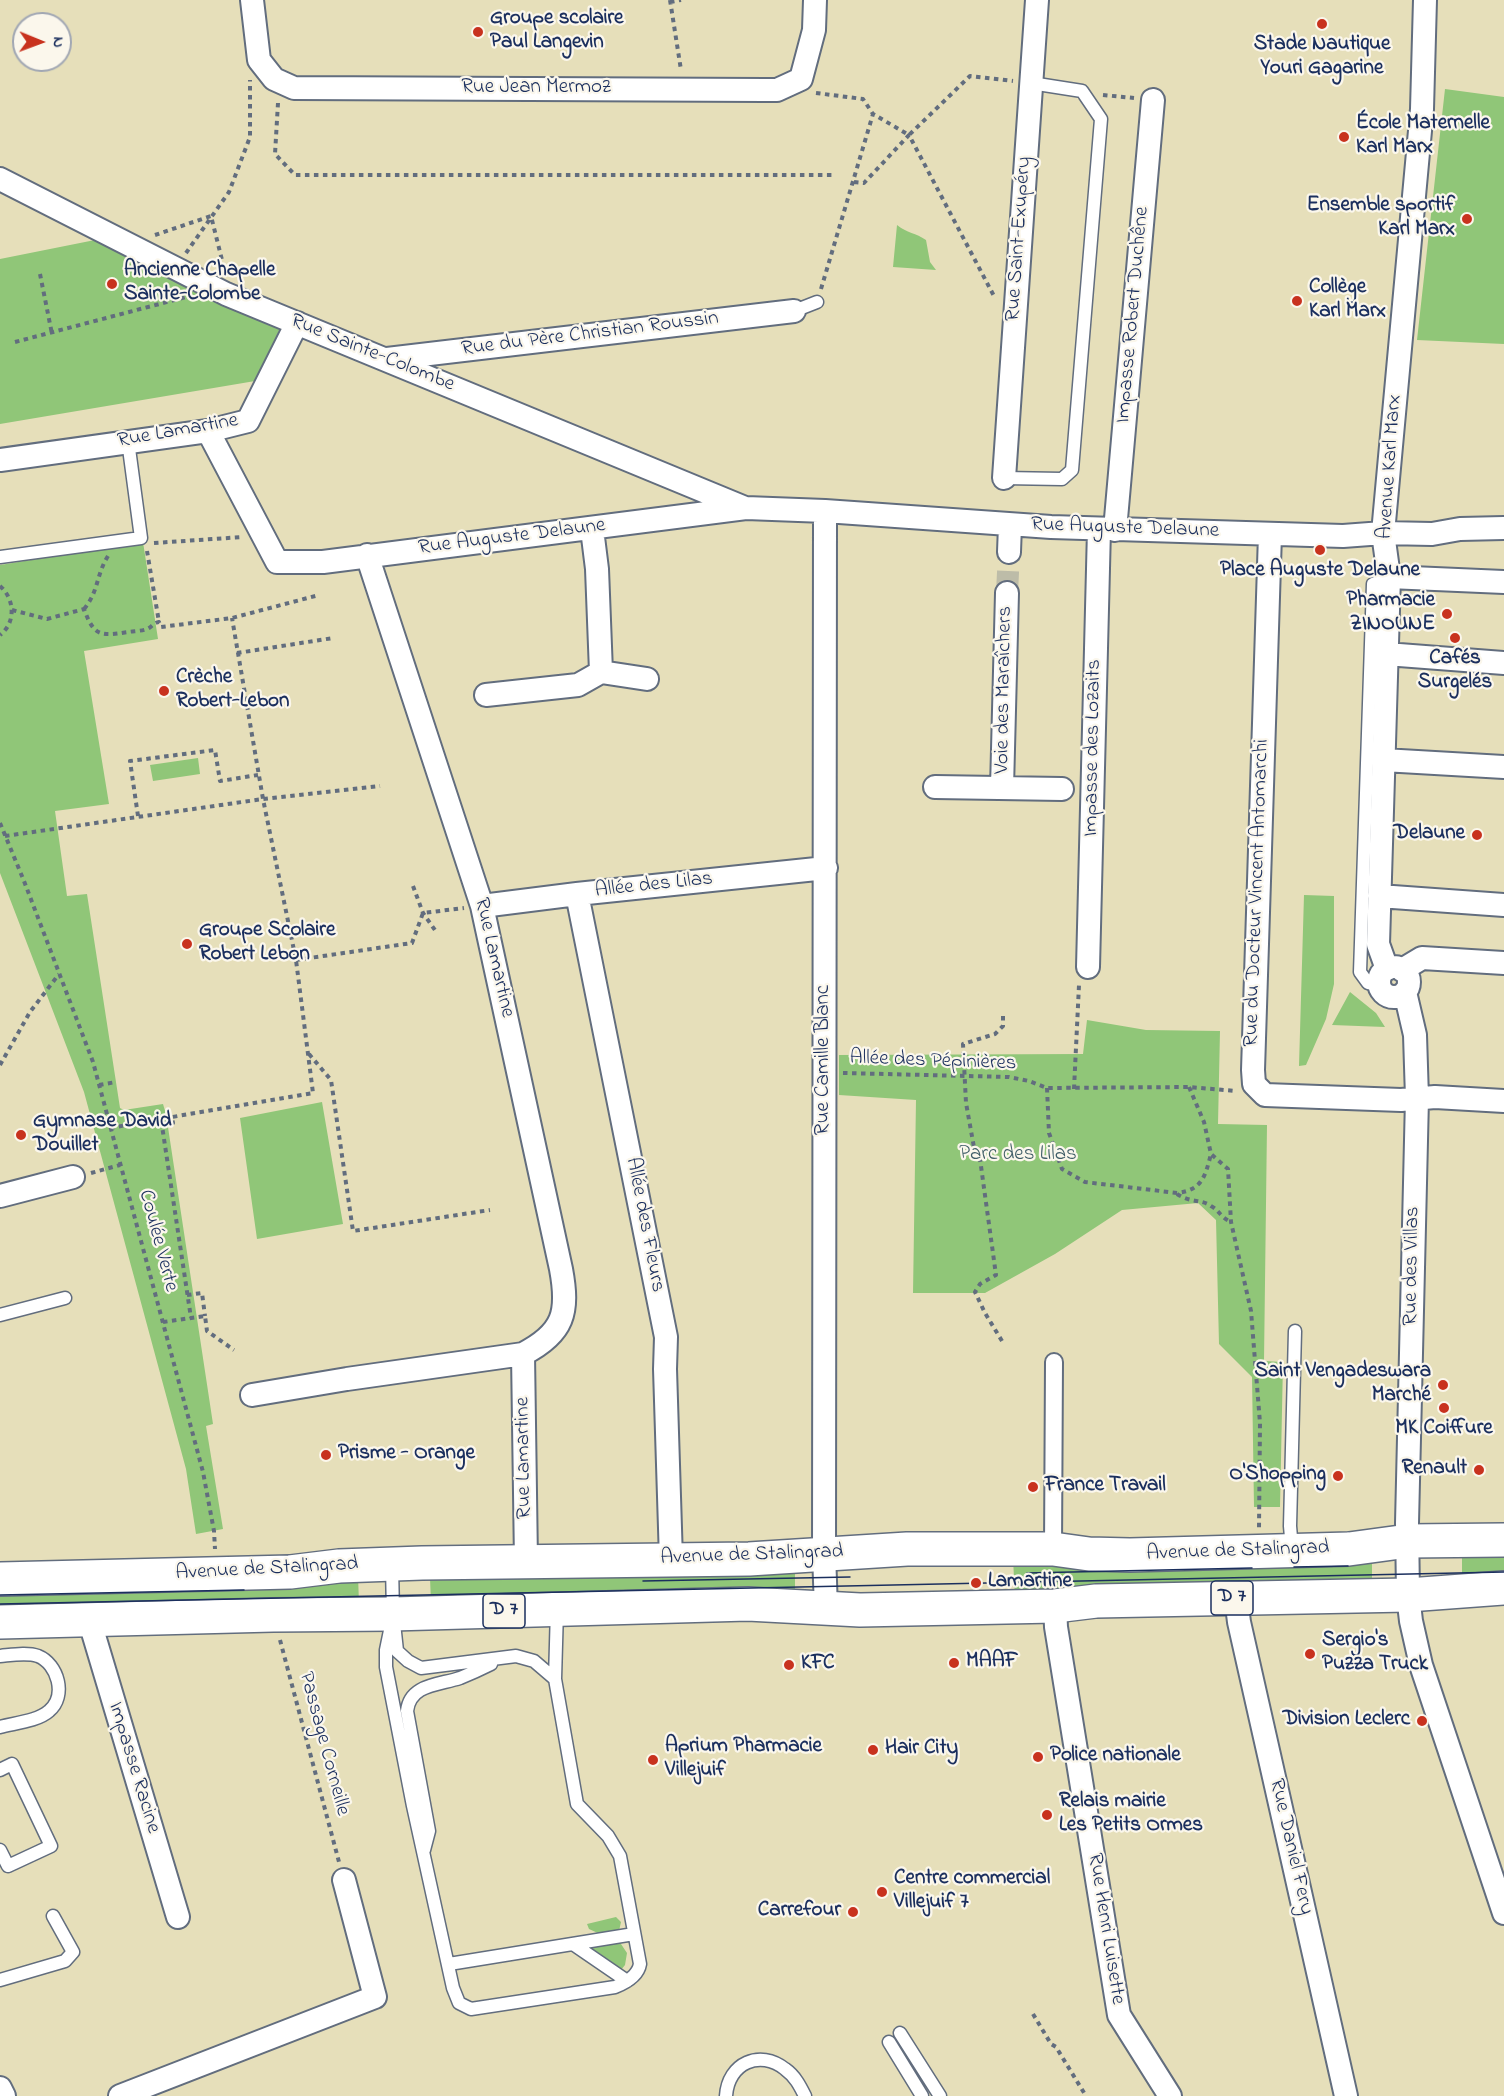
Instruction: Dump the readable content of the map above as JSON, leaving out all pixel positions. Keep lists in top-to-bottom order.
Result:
{
  "streets": {
    "main road": ["Avenue de Stalingrad", "D 7"],
    "street": [
      "Rue Jean Mermoz",
      "Rue Saint-Exupéry",
      "Impasse Robert Duchêne",
      "Rue du Père Christian Roussin",
      "Rue Sainte-Colombe",
      "Rue Lamartine",
      "Avenue Karl Marx",
      "Rue Auguste Delaune",
      "Voie des Maraîchers",
      "Impasse des Lozaits",
      "Allée des Lilas",
      "Rue du Docteur Vincent Antomarchi",
      "Rue Camille Blanc",
      "Allée des Fleurs",
      "Rue des Villas",
      "Impasse Racine",
      "Rue Daniel Fery",
      "Rue Henri Luisette"
    ],
    "path": ["Allée des Pépinières", "Coulée Verte", "Passage Corneille"]
  },
  "crossings": [
    ["Impasse Robert Duchêne", "Rue Auguste Delaune"],
    ["Impasse Robert Duchêne", "Impasse des Lozaits"],
    ["Rue du Père Christian Roussin", "Rue Sainte-Colombe"],
    ["Rue Sainte-Colombe", "Rue Lamartine"],
    ["Rue Sainte-Colombe", "Rue Auguste Delaune"],
    ["Rue Lamartine", "Rue Auguste Delaune"],
    ["Rue Lamartine", "Allée des Lilas"],
    ["Rue Lamartine", "Avenue de Stalingrad"],
    ["Avenue Karl Marx", "Rue Auguste Delaune"],
    ["Avenue Karl Marx", "Rue des Villas"],
    ["Rue Auguste Delaune", "Impasse des Lozaits"],
    ["Rue Auguste Delaune", "Rue du Docteur Vincent Antomarchi"],
    ["Rue Auguste Delaune", "Rue Camille Blanc"],
    ["Allée des Lilas", "Rue Camille Blanc"],
    ["Allée des Lilas", "Allée des Fleurs"],
    ["Rue du Docteur Vincent Antomarchi", "Allée des Pépinières"],
    ["Rue Camille Blanc", "Allée des Pépinières"],
    ["Rue Camille Blanc", "Avenue de Stalingrad"],
    ["Allée des Fleurs", "Avenue de Stalingrad"],
    ["Coulée Verte", "Avenue de Stalingrad"],
    ["Rue des Villas", "Avenue de Stalingrad"],
    ["Avenue de Stalingrad", "Passage Corneille"],
    ["Avenue de Stalingrad", "Impasse Racine"],
    ["Avenue de Stalingrad", "Rue Daniel Fery"],
    ["Avenue de Stalingrad", "Rue Henri Luisette"]
  ],
  "parks": ["Parc des Lilas"],
  "places": [
    "Stade Nautique Youri Gagarine",
    "Groupe scolaire Paul Langevin",
    "École Maternelle Karl Marx",
    "Ensemble sportif Karl Marx",
    "Ancienne Chapelle Sainte-Colombe",
    "Collège Karl Marx",
    "Place Auguste Delaune",
    "Pharmacie ZINOUNE",
    "Cafés Surgelés",
    "Crèche Robert-Lebon",
    "Delaune",
    "Groupe Scolaire Robert Lebon",
    "Gymnase David Douillet",
    "Saint Vengadeswara Marché",
    "MK Coiffure",
    "Prisme - Orange",
    "Renault",
    "O'Shopping",
    "France Travail",
    "Lamartine",
    "Sergio's Puzza Truck",
    "MAAF",
    "KFC",
    "Division Leclerc",
    "Hair City",
    "Police nationale",
    "Aprium Pharmacie Villejuif",
    "Relais mairie Les Petits Ormes",
    "Centre commercial Villejuif 7",
    "Carrefour"
  ],
  "north": "right"
}
